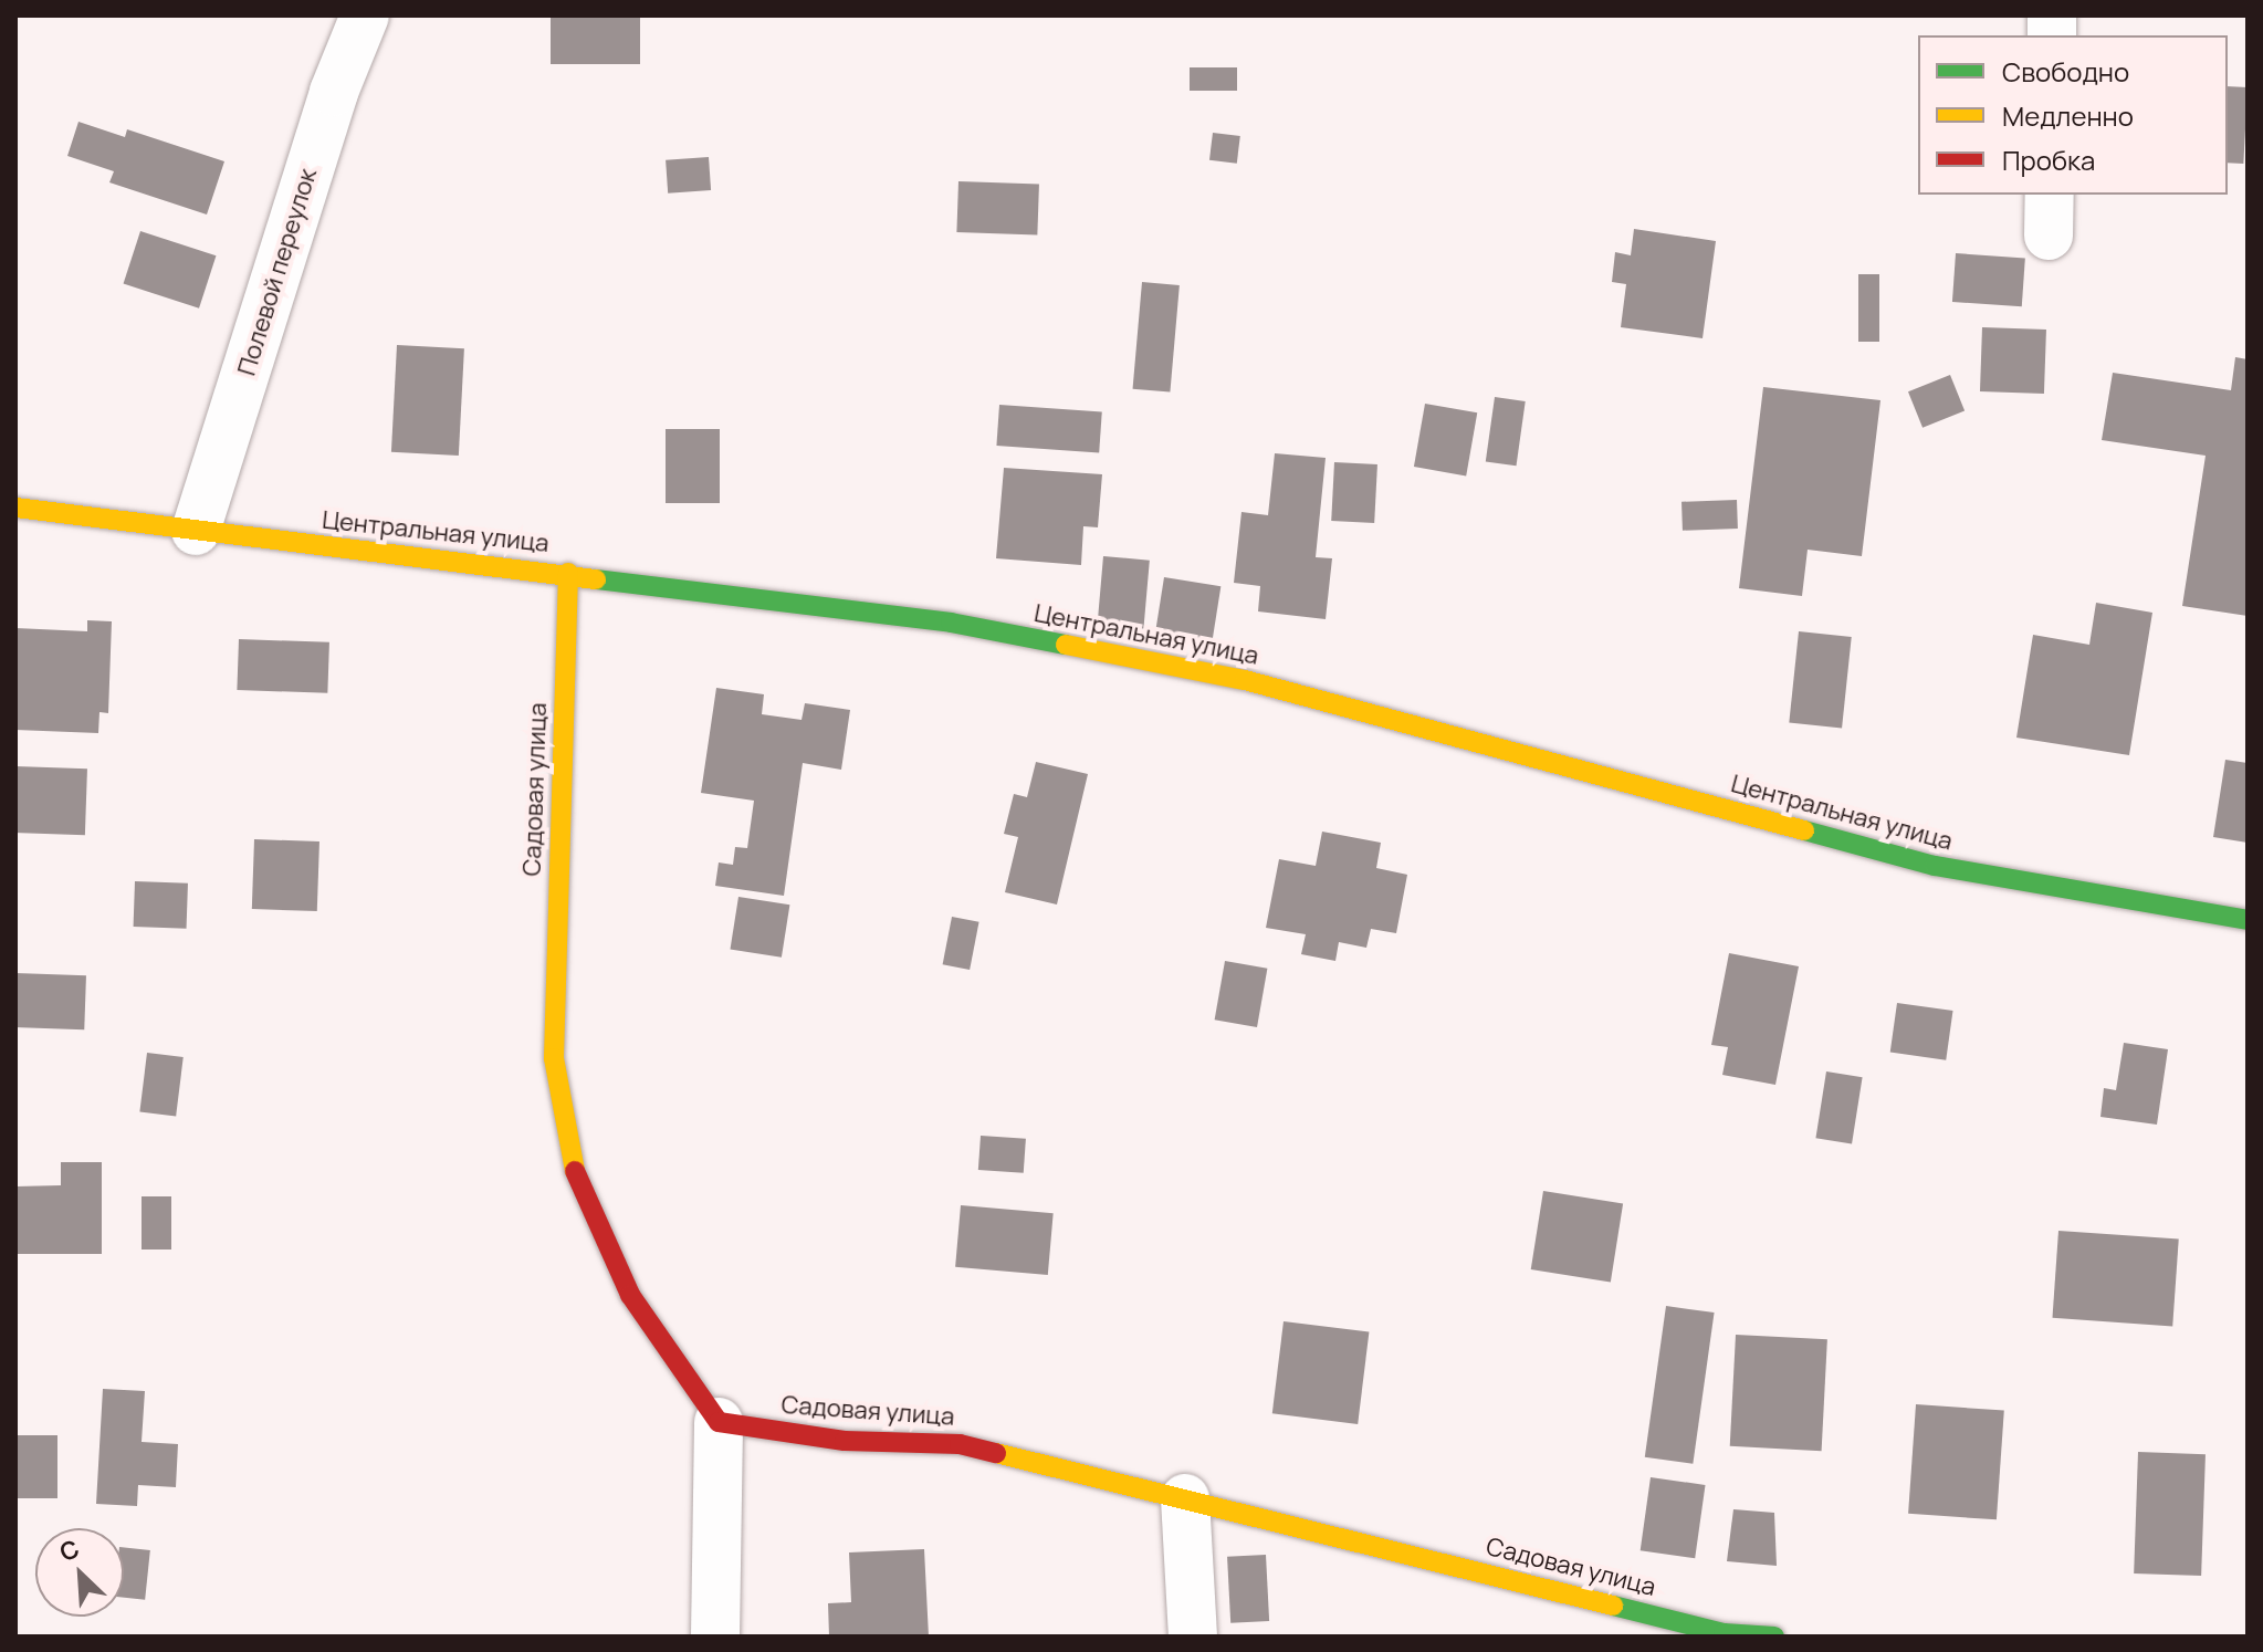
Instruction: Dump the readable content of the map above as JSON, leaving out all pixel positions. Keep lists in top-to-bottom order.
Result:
{
  "streets": {
    "main road": ["Центральная улица", "Садовая улица"],
    "street": ["Полевой переулок"]
  },
  "crossings": [
    ["Полевой переулок", "Центральная улица"],
    ["Центральная улица", "Садовая улица"]
  ],
  "legend": ["Свободно", "Медленно", "Пробка"],
  "north": "top left"
}
